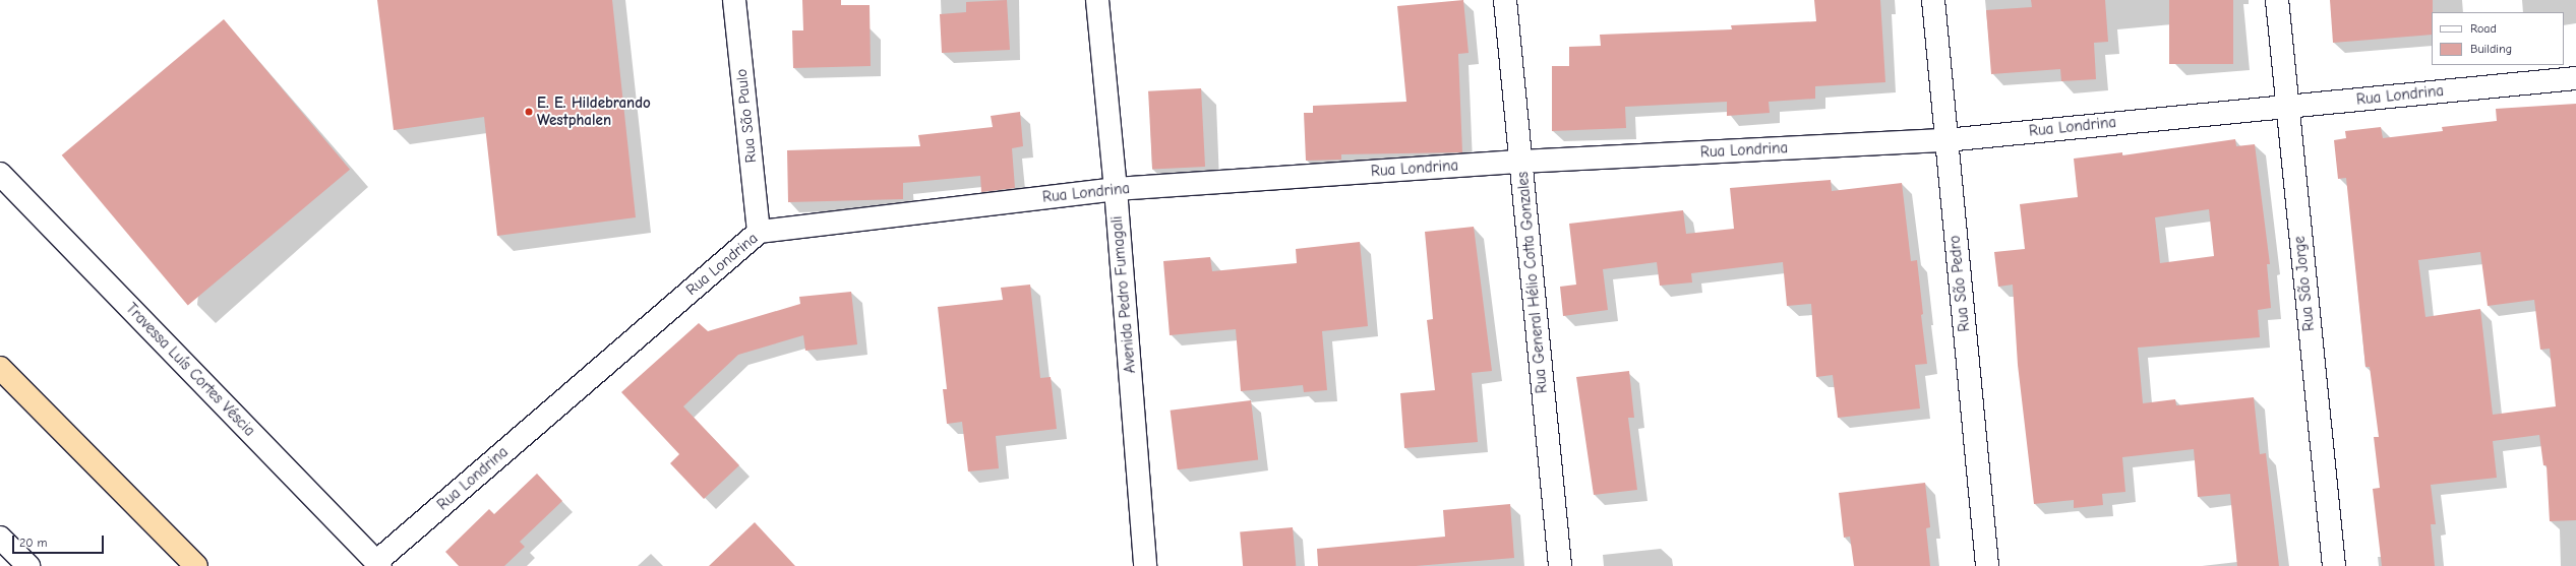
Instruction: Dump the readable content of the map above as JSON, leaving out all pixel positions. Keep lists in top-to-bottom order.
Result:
{
  "streets": {
    "street": [
      "Rua Londrina",
      "Rua São Paulo",
      "Rua General Hélio Cotta Gonzales",
      "Rua São Pedro",
      "Rua São Jorge",
      "Avenida Pedro Fumagali",
      "Travessa Luís Cortes Véscia"
    ]
  },
  "crossings": [
    ["Rua Londrina", "Rua São Paulo"],
    ["Rua Londrina", "Rua General Hélio Cotta Gonzales"],
    ["Rua Londrina", "Rua São Pedro"],
    ["Rua Londrina", "Rua São Jorge"],
    ["Rua Londrina", "Avenida Pedro Fumagali"],
    ["Rua Londrina", "Travessa Luís Cortes Véscia"]
  ],
  "places": ["E. E. Hildebrando Westphalen"],
  "legend": ["Road", "Building"],
  "scale_bar": "20 m"
}
